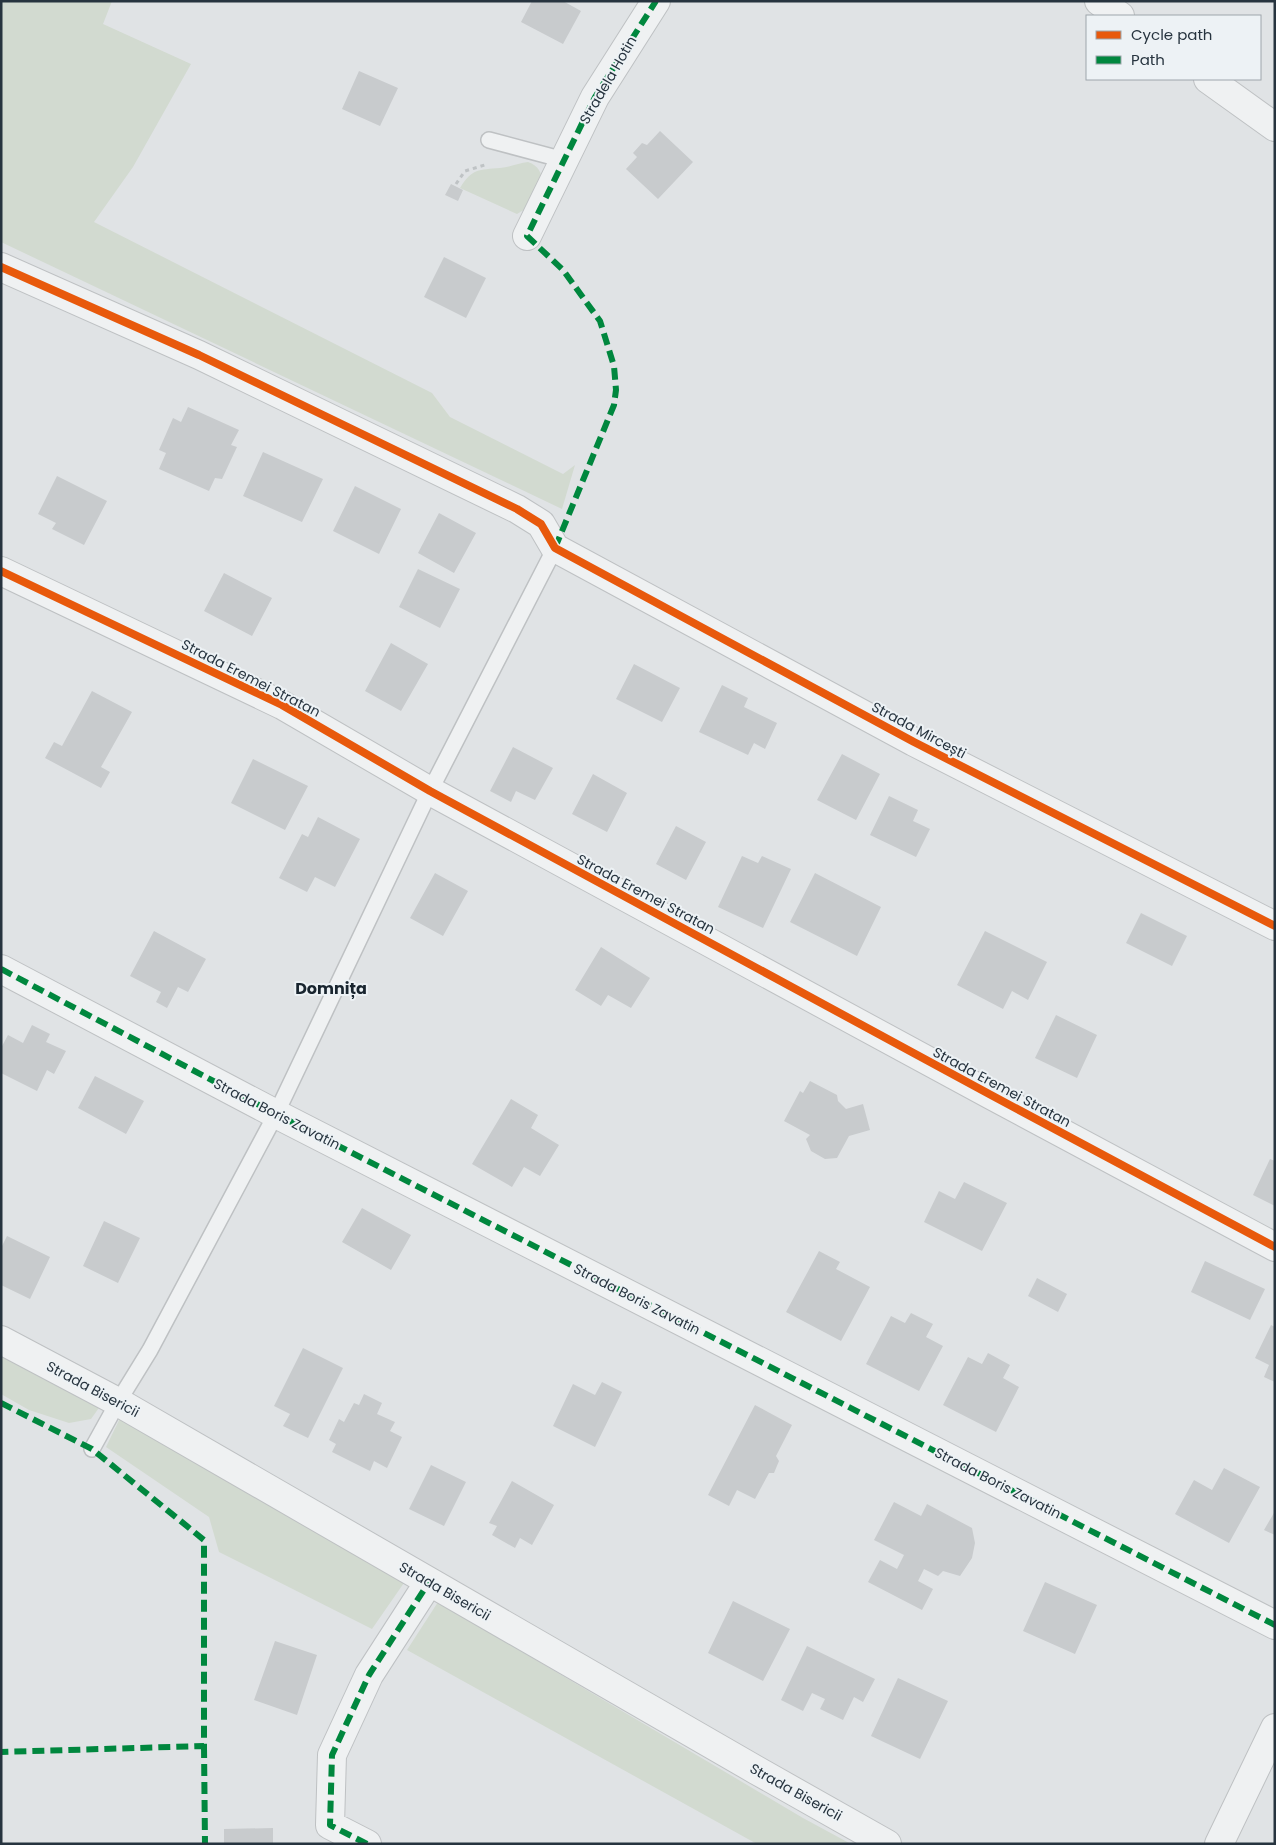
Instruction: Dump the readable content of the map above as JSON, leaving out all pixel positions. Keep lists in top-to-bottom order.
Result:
{
  "streets": {
    "street": [
      "Stradela Hotin",
      "Strada Eremei Stratan",
      "Strada Mircești",
      "Strada Boris Zavatin",
      "Strada Bisericii"
    ]
  },
  "districts": ["Domnița"],
  "legend": ["Cycle path", "Path"]
}
